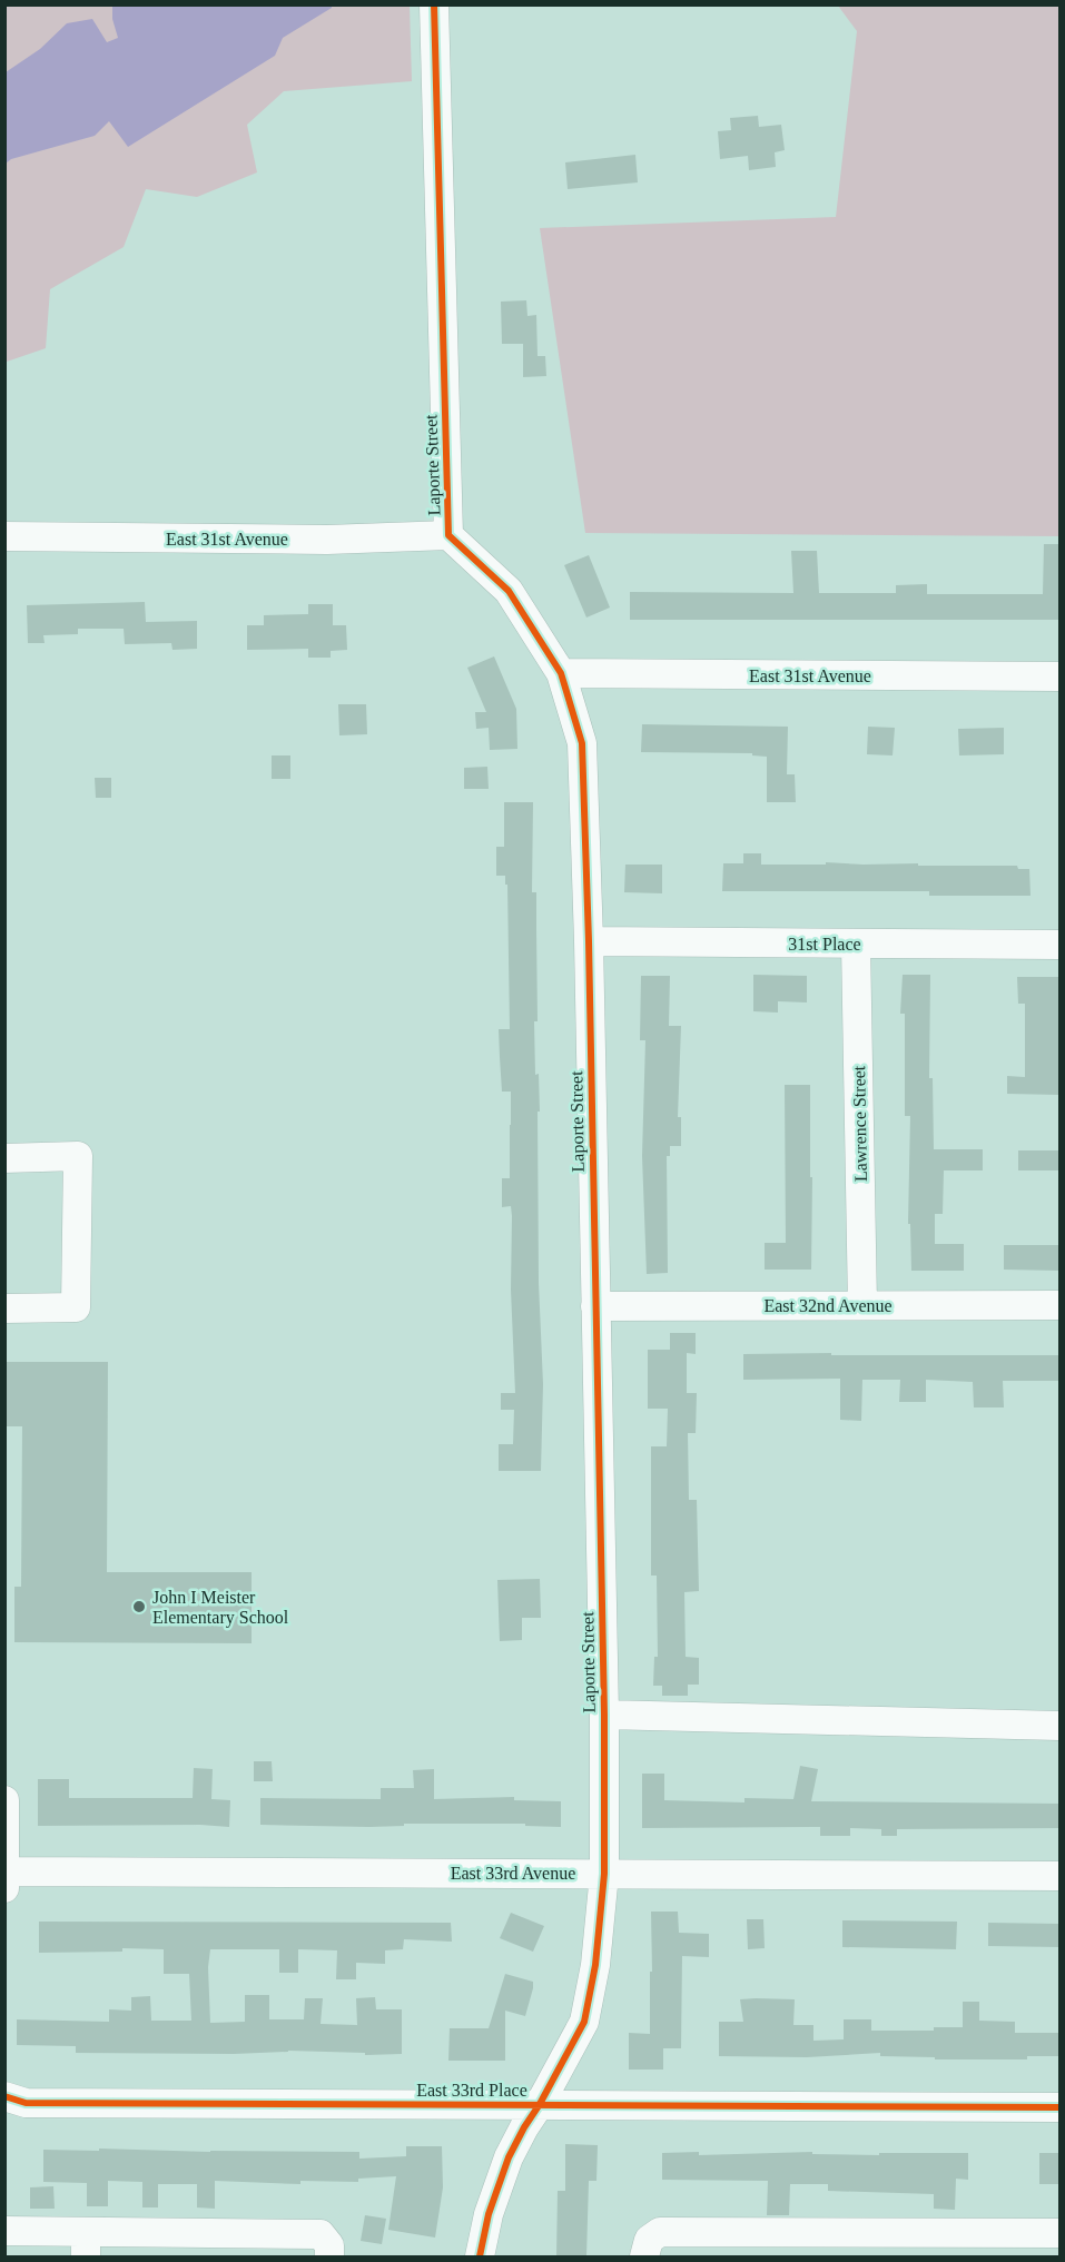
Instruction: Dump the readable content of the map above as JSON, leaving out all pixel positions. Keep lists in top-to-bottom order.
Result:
{
  "streets": {
    "street": [
      "Laporte Street",
      "East 31st Avenue",
      "31st Place",
      "Lawrence Street",
      "East 32nd Avenue",
      "East 33rd Avenue",
      "East 33rd Place"
    ]
  },
  "crossings": [
    ["Laporte Street", "East 31st Avenue"],
    ["Laporte Street", "31st Place"],
    ["Laporte Street", "East 32nd Avenue"],
    ["Laporte Street", "East 33rd Avenue"],
    ["Laporte Street", "East 33rd Place"],
    ["31st Place", "Lawrence Street"],
    ["Lawrence Street", "East 32nd Avenue"]
  ],
  "places": ["John I Meister Elementary School"]
}
